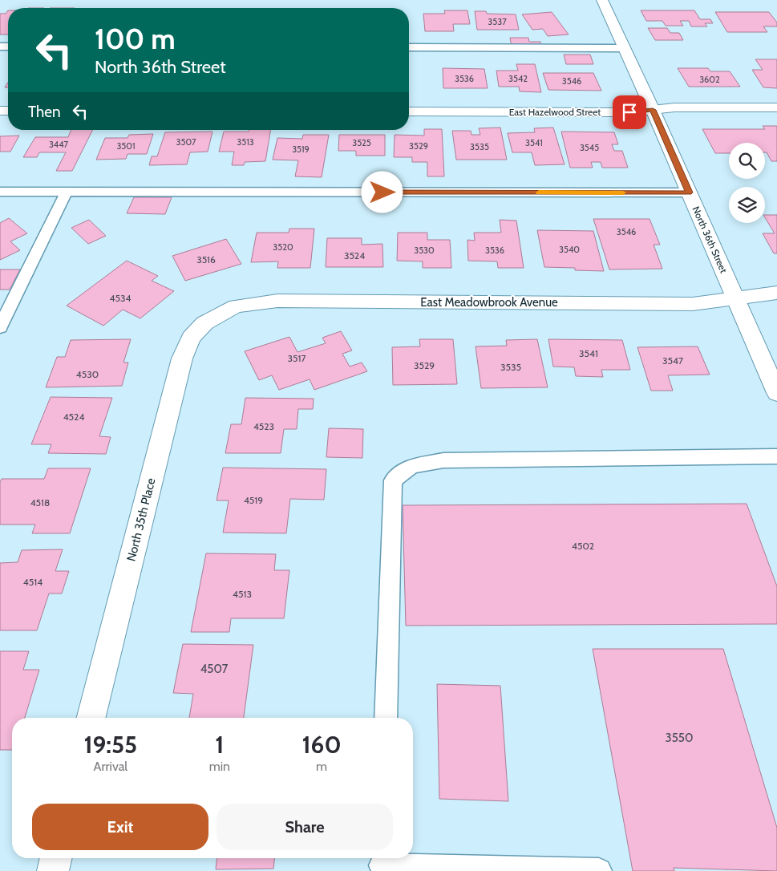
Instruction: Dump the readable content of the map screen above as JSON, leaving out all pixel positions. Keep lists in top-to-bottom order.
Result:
{
  "streets": {
    "street": [
      "East Hazelwood Street",
      "North 36th Street",
      "East Meadowbrook Avenue",
      "North 35th Place"
    ]
  },
  "crossings": [
    ["East Hazelwood Street", "North 36th Street"],
    ["North 36th Street", "East Meadowbrook Avenue"],
    ["East Meadowbrook Avenue", "North 35th Place"]
  ],
  "house_numbers": [
    "3537",
    "3536",
    "3542",
    "3602",
    "3546",
    "3507",
    "3513",
    "3525",
    "3541",
    "3447",
    "3501",
    "3529",
    "3535",
    "3545",
    "3519",
    "3546",
    "3520",
    "3540",
    "3530",
    "3536",
    "3524",
    "3516",
    "4534",
    "3541",
    "3517",
    "3547",
    "3529",
    "3535",
    "4530",
    "4524",
    "4523",
    "4519",
    "4518",
    "4502",
    "4514",
    "4513",
    "4507",
    "3550"
  ],
  "page": {
    "turn": ["100 m", "North 36th Street"],
    "then": "Then",
    "eta": [
      "19:55",
      "Arrival",
      "1",
      "min",
      "160",
      "m"
    ],
    "buttons": ["Exit", "Share"]
  }
}
